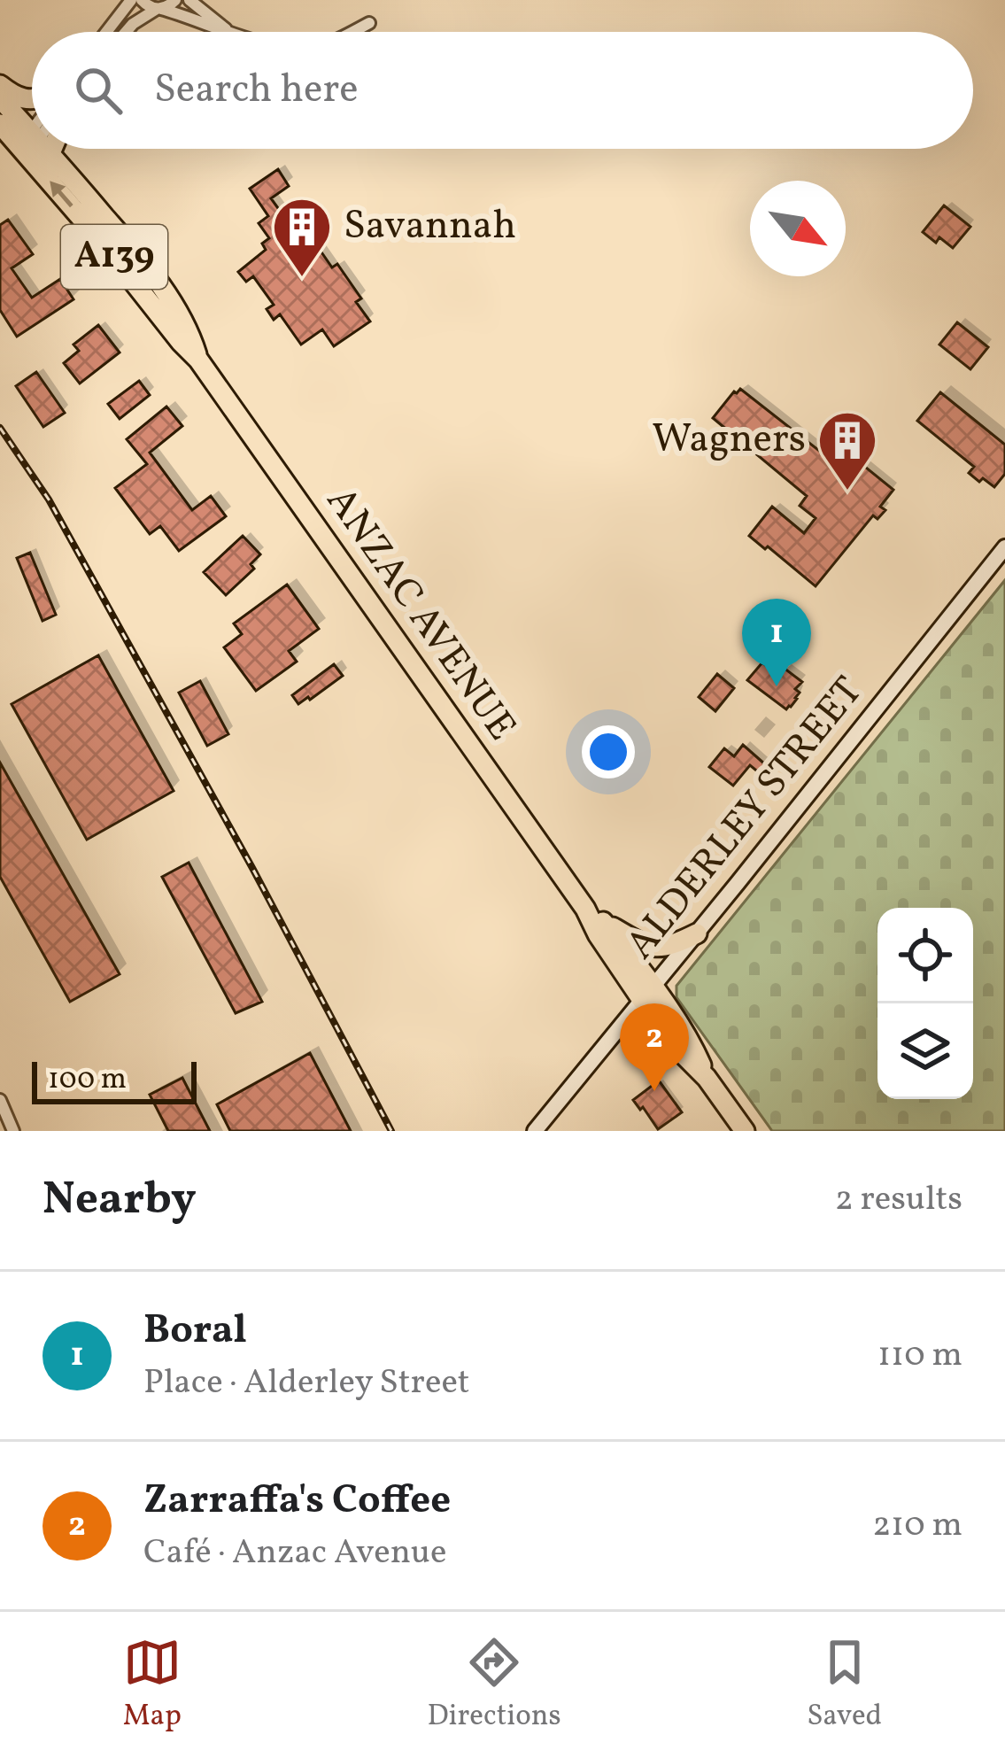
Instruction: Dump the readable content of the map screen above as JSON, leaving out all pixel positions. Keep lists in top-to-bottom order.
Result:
{
  "streets": {
    "highway": ["A139", "ANZAC AVENUE"],
    "street": ["ALDERLEY STREET"]
  },
  "crossings": [
    ["ANZAC AVENUE", "ALDERLEY STREET"]
  ],
  "places": {
    "building": ["Savannah", "Wagners"]
  },
  "scale_bar": "100 m",
  "north": "bottom right",
  "page": {
    "search": "Search here",
    "pins": ["1", "2"],
    "scale": "100 m",
    "heading": ["Nearby", "2 results"],
    "list": [
      {
        "mark": "1",
        "name": "Boral",
        "note": "Place · Alderley Street",
        "value": "110 m"
      },
      {
        "mark": "2",
        "name": "Zarraffa's Coffee",
        "note": "Café · Anzac Avenue",
        "value": "210 m"
      }
    ],
    "nav": ["Map", "Directions", "Saved"]
  }
}
